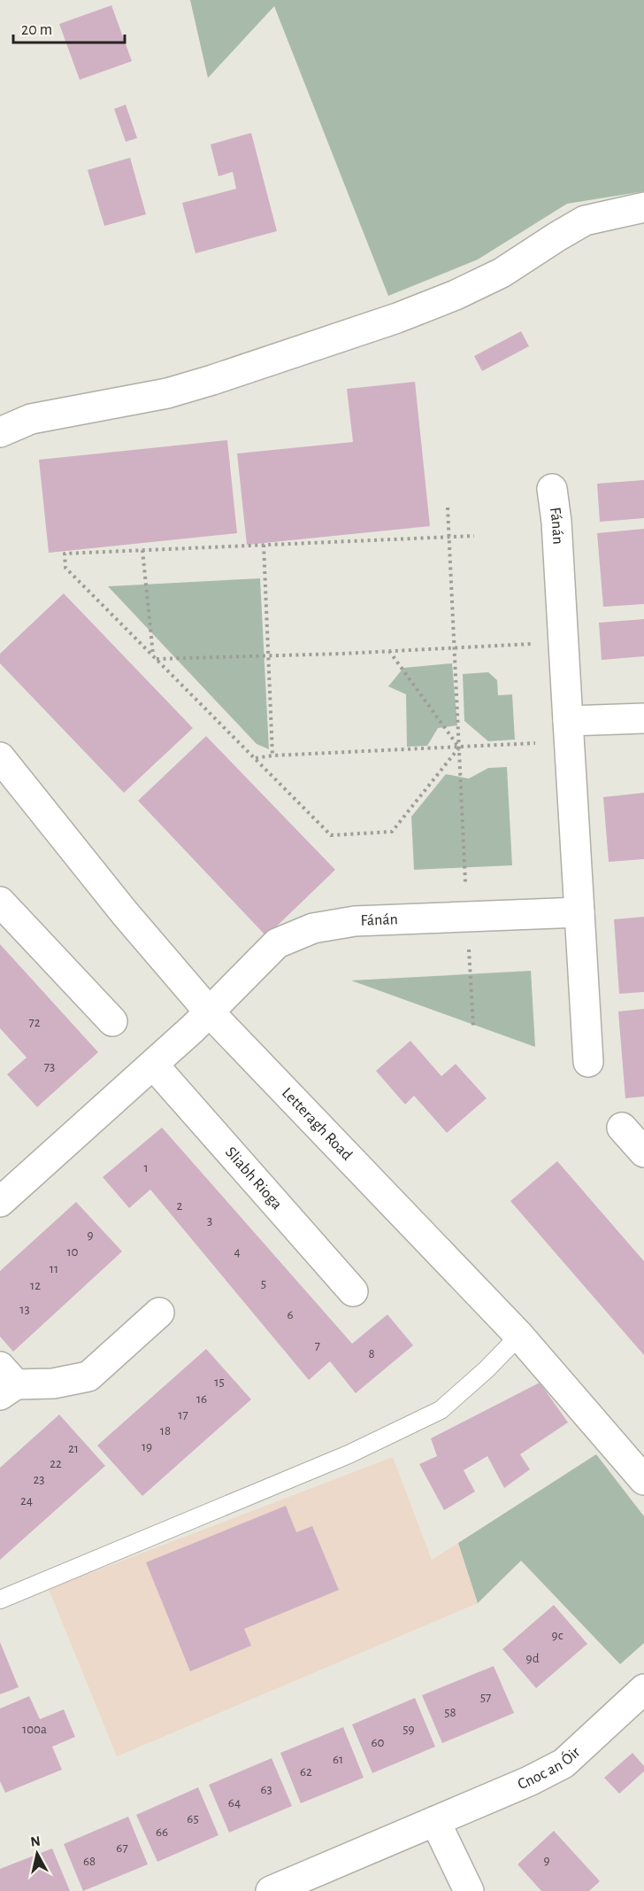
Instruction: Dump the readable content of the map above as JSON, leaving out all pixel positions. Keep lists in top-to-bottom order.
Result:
{
  "streets": {
    "street": [
      "Fánán",
      "Letteragh Road",
      "Sliabh Rioga",
      "Cnoc an Óir"
    ]
  },
  "crossings": [
    ["Fánán", "Letteragh Road"]
  ],
  "house_numbers": [
    "72",
    "73",
    "1",
    "2",
    "3",
    "9",
    "10",
    "4",
    "11",
    "5",
    "12",
    "13",
    "6",
    "7",
    "8",
    "15",
    "16",
    "17",
    "18",
    "19",
    "21",
    "22",
    "23",
    "24",
    "9c",
    "9d",
    "57",
    "58",
    "100a",
    "59",
    "60",
    "61",
    "62",
    "63",
    "64",
    "65",
    "66",
    "67",
    "9",
    "68"
  ],
  "scale_bar": "20 m",
  "north": "top"
}
